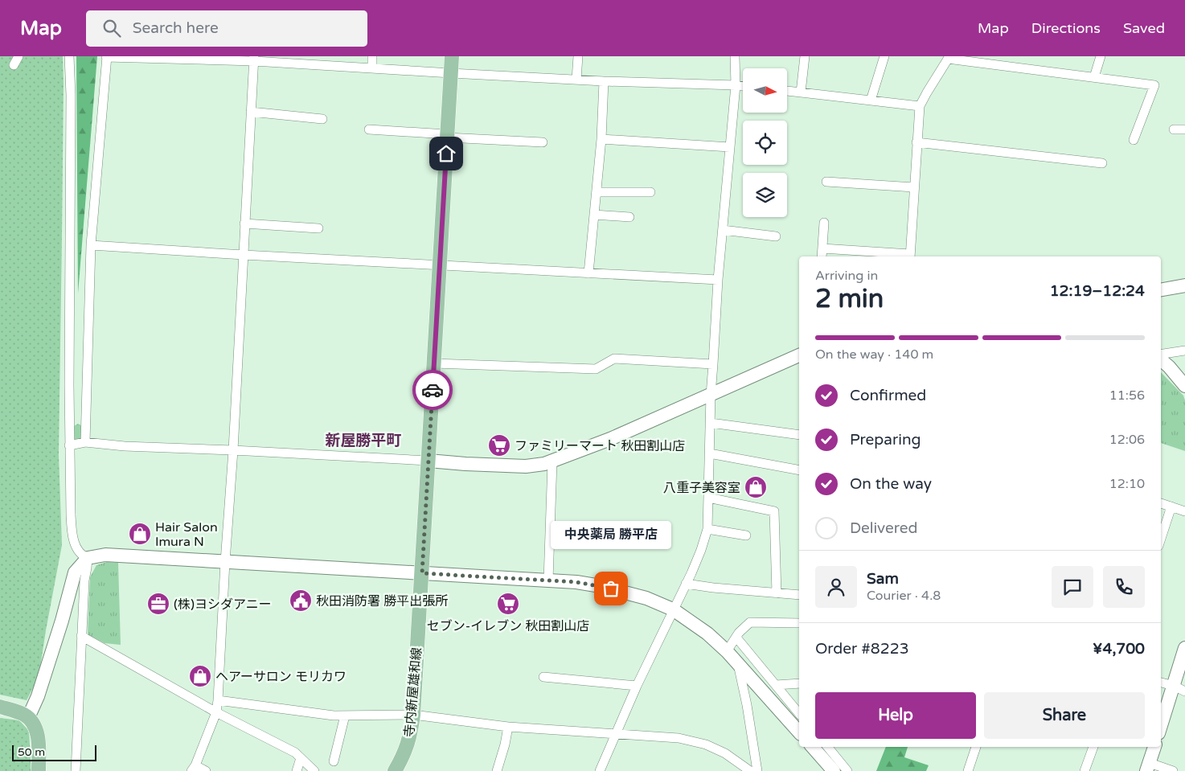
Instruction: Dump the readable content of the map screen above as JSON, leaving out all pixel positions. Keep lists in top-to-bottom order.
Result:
{
  "streets": {
    "main road": ["寺内新屋雄和線"]
  },
  "districts": ["新屋勝平町"],
  "places": {
    "supermarket": ["ファミリーマート 秋田割山店", "セブン-イレブン 秋田割山店"],
    "shop": ["八重子美容室", "Hair Salon Imura N", "ヘアーサロン モリカワ"],
    "other": ["中央薬局 勝平店"],
    "public building": ["秋田消防署 勝平出張所"],
    "office": ["(株)ヨシダアニー"]
  },
  "scale_bar": "50 m",
  "north": "right",
  "page": {
    "header": "Map",
    "search": "Search here",
    "nav": ["Map", "Directions", "Saved"],
    "heading": ["2 min", "Arriving in", "12:19–12:24"],
    "panel": [
      "Sam",
      "Courier · 4.8",
      "Order #8223",
      "¥4,700"
    ],
    "bar": "On the way · 140 m",
    "list": [
      ["Confirmed", "11:56"],
      ["Preparing", "12:06"],
      ["On the way", "12:10"],
      "Delivered"
    ],
    "bubble": "中央薬局 勝平店",
    "buttons": ["Help", "Share"],
    "scale": "50 m"
  }
}
